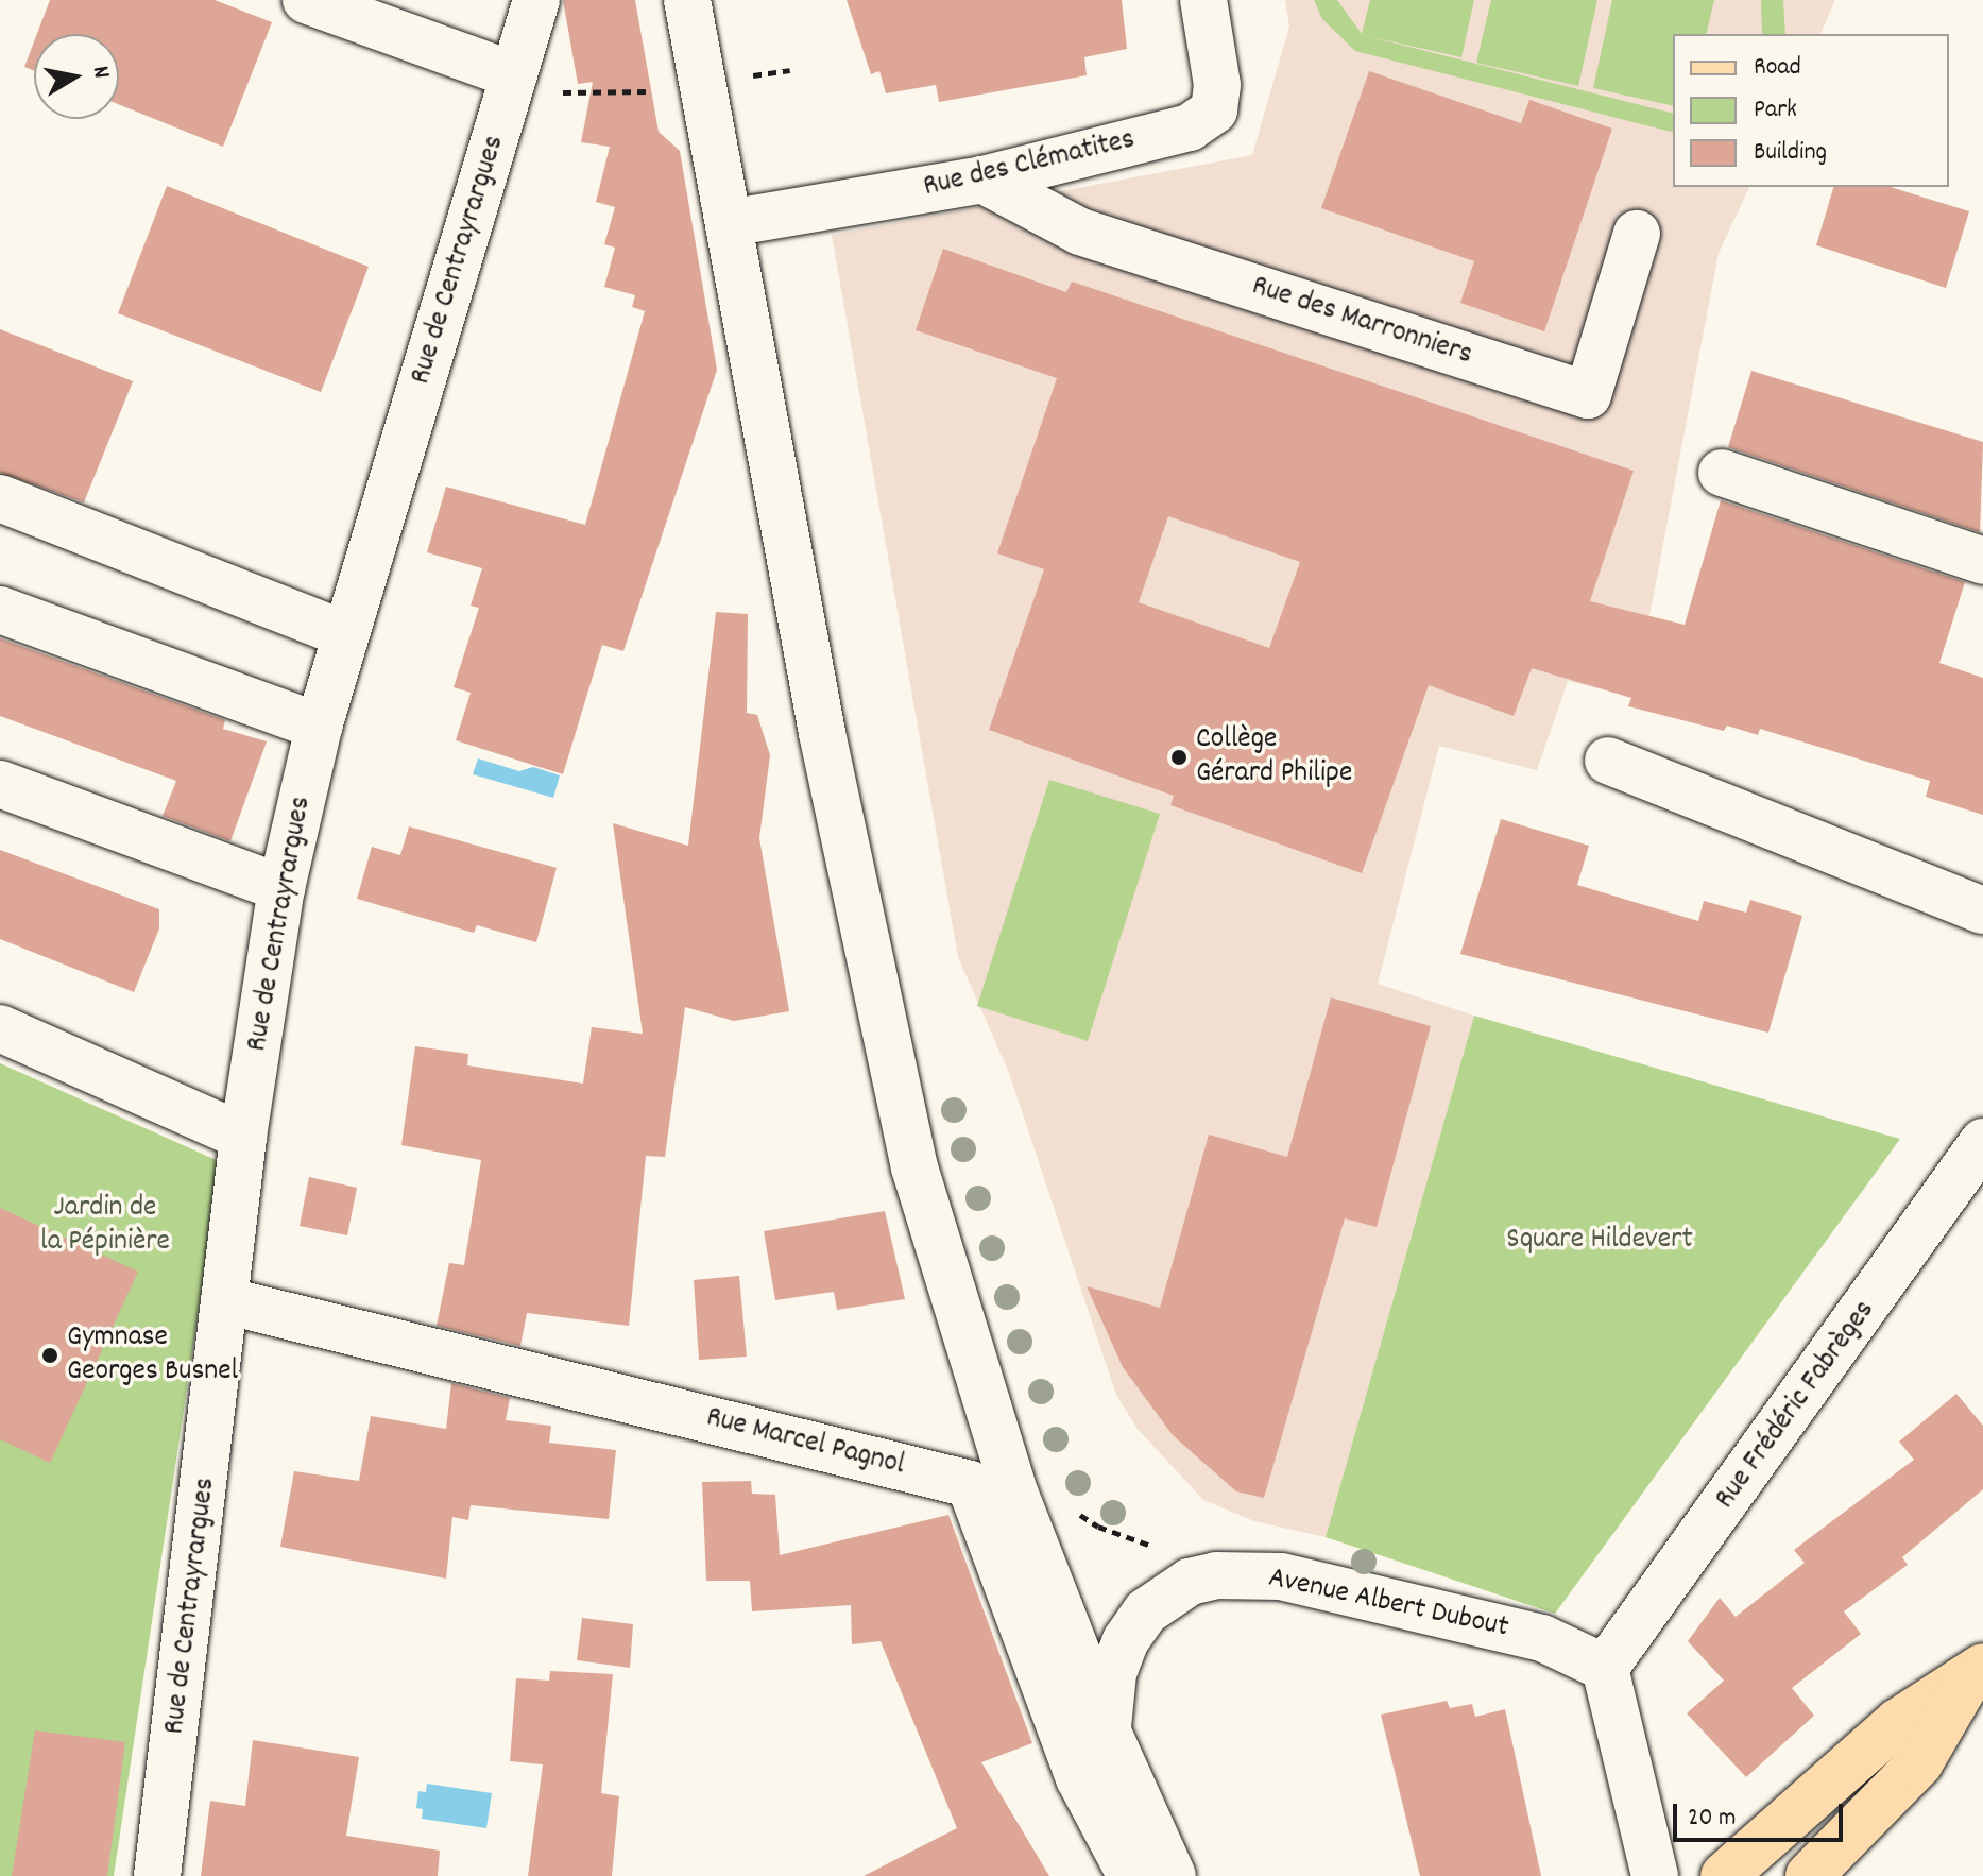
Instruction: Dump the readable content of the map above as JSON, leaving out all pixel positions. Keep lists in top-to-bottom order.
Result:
{
  "streets": {
    "street": [
      "Rue des Clématites",
      "Rue de Centrayrargues",
      "Rue des Marronniers",
      "Rue Frédéric Fabrèges",
      "Rue Marcel Pagnol",
      "Avenue Albert Dubout"
    ]
  },
  "crossings": [
    ["Rue des Clématites", "Rue des Marronniers"],
    ["Rue de Centrayrargues", "Rue Marcel Pagnol"],
    ["Rue Frédéric Fabrèges", "Avenue Albert Dubout"]
  ],
  "parks": ["Jardin de la Pépinière", "Square Hildevert"],
  "places": ["Collège Gérard Philipe", "Gymnase Georges Busnel"],
  "legend": ["Road", "Park", "Building"],
  "scale_bar": "20 m",
  "north": "right"
}
